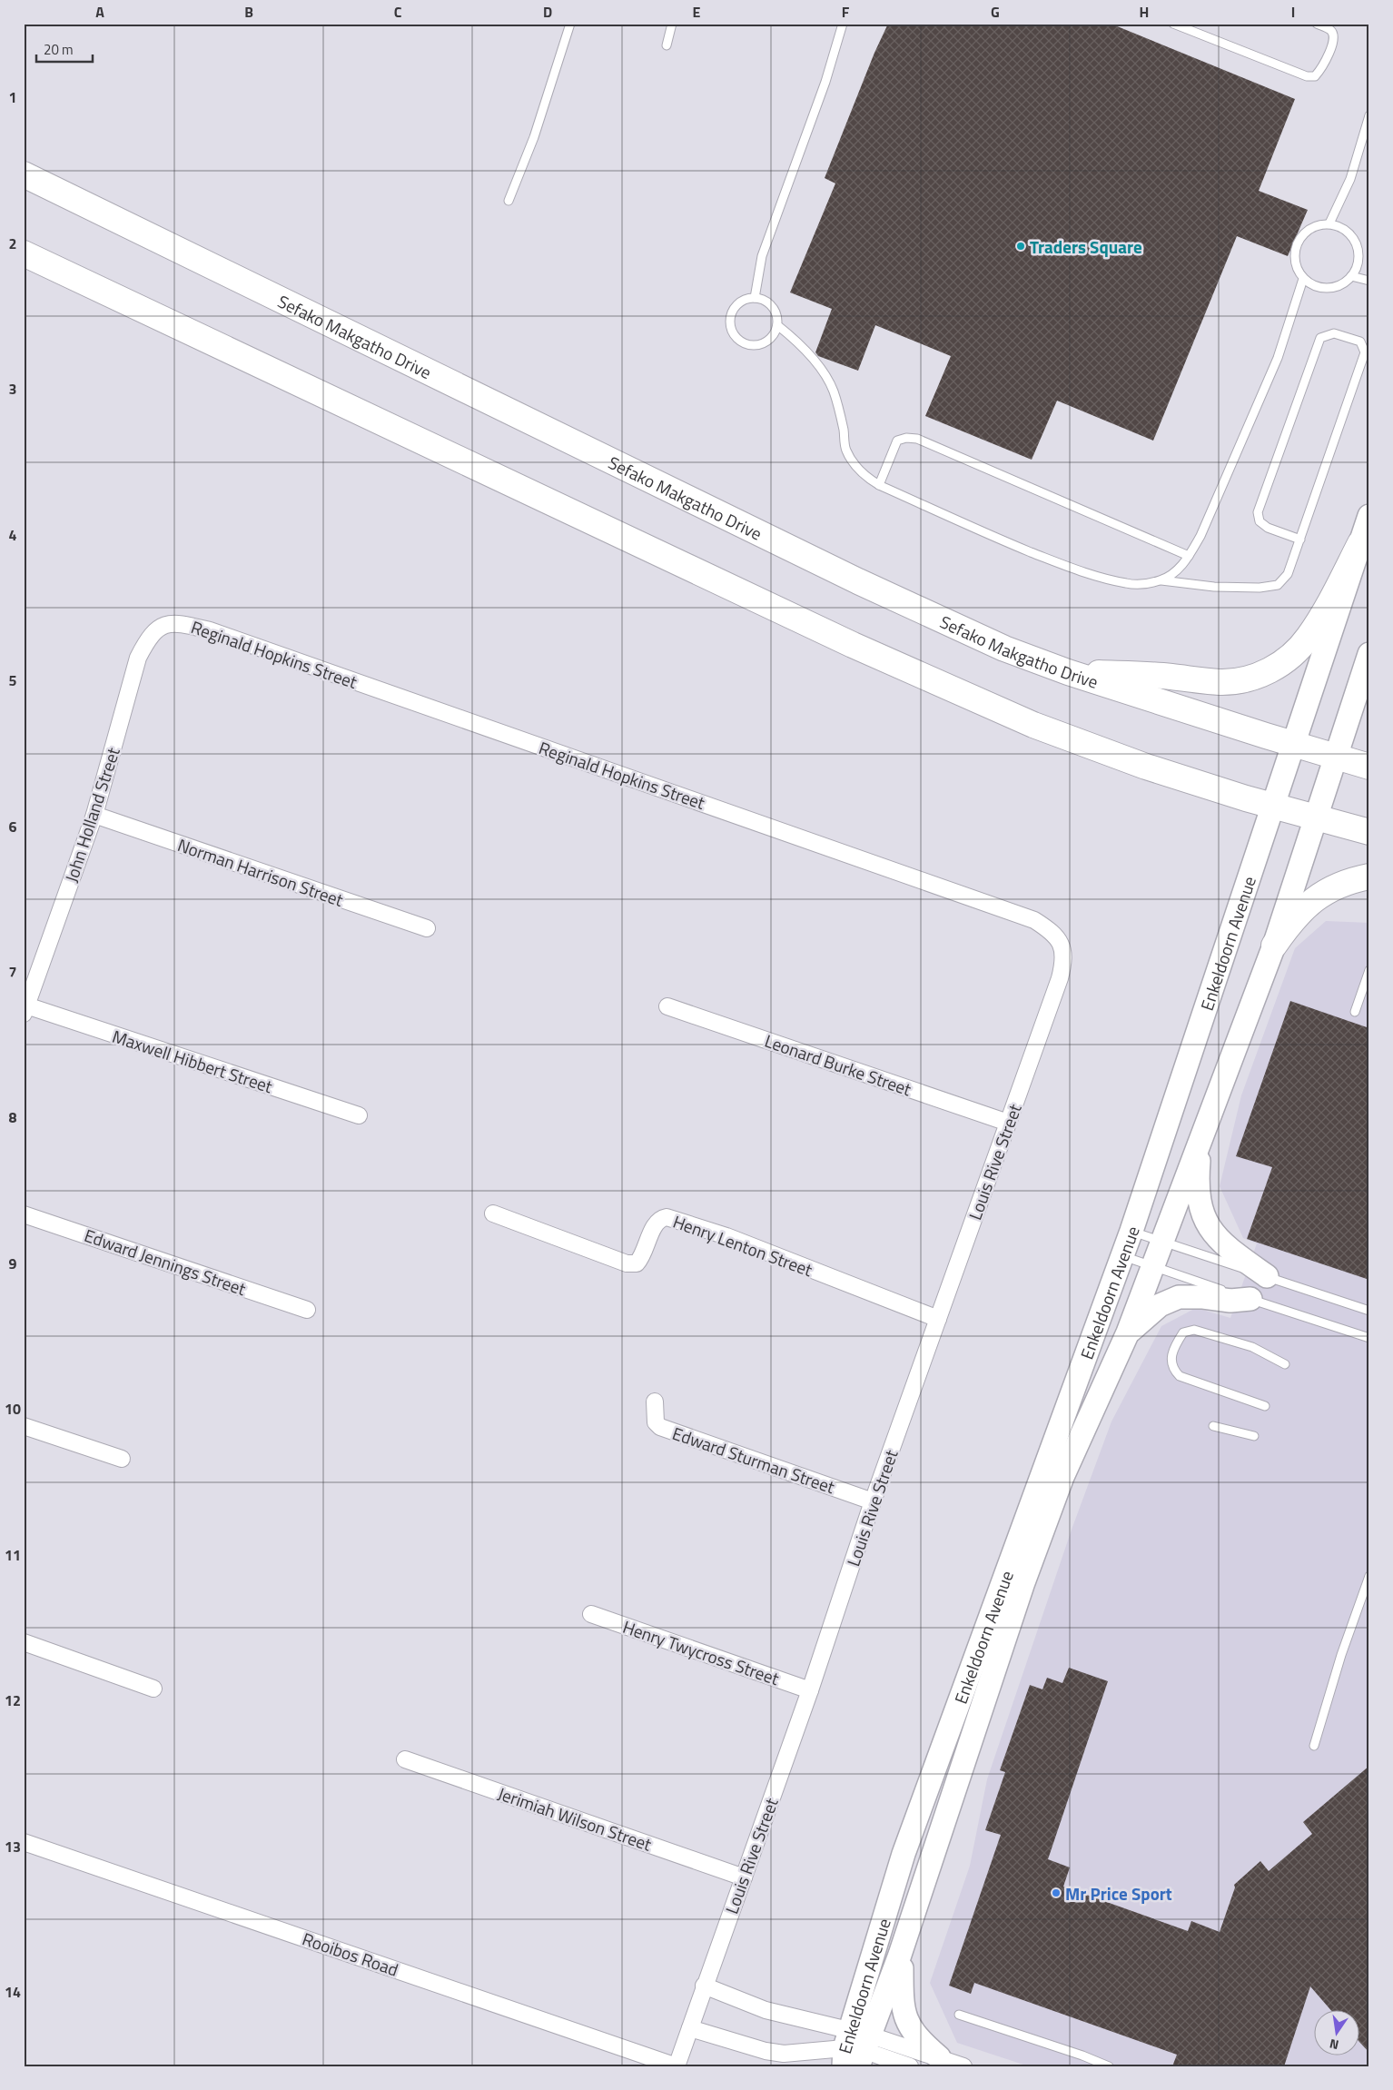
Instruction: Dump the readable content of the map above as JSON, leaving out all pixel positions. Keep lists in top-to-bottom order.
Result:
{
  "streets": {
    "main road": ["Sefako Makgatho Drive"],
    "street": [
      "Reginald Hopkins Street",
      "John Holland Street",
      "Norman Harrison Street",
      "Enkeldoorn Avenue",
      "Maxwell Hibbert Street",
      "Leonard Burke Street",
      "Louis Rive Street",
      "Henry Lenton Street",
      "Edward Jennings Street",
      "Edward Sturman Street",
      "Henry Twycross Street",
      "Jerimiah Wilson Street",
      "Rooibos Road"
    ]
  },
  "crossings": [
    ["Sefako Makgatho Drive", "Enkeldoorn Avenue"],
    ["Reginald Hopkins Street", "John Holland Street"],
    ["Reginald Hopkins Street", "Louis Rive Street"],
    ["John Holland Street", "Norman Harrison Street"],
    ["John Holland Street", "Maxwell Hibbert Street"],
    ["Leonard Burke Street", "Louis Rive Street"],
    ["Louis Rive Street", "Henry Lenton Street"],
    ["Louis Rive Street", "Edward Sturman Street"],
    ["Louis Rive Street", "Henry Twycross Street"],
    ["Louis Rive Street", "Jerimiah Wilson Street"],
    ["Louis Rive Street", "Rooibos Road"]
  ],
  "places": ["Traders Square", "Mr Price Sport"],
  "scale_bar": "20 m",
  "north": "bottom",
  "grid": {
    "columns": [
      "A",
      "B",
      "C",
      "D",
      "E",
      "F",
      "G",
      "H",
      "I"
    ],
    "rows": [
      "1",
      "2",
      "3",
      "4",
      "5",
      "6",
      "7",
      "8",
      "9",
      "10",
      "11",
      "12",
      "13",
      "14"
    ]
  }
}
